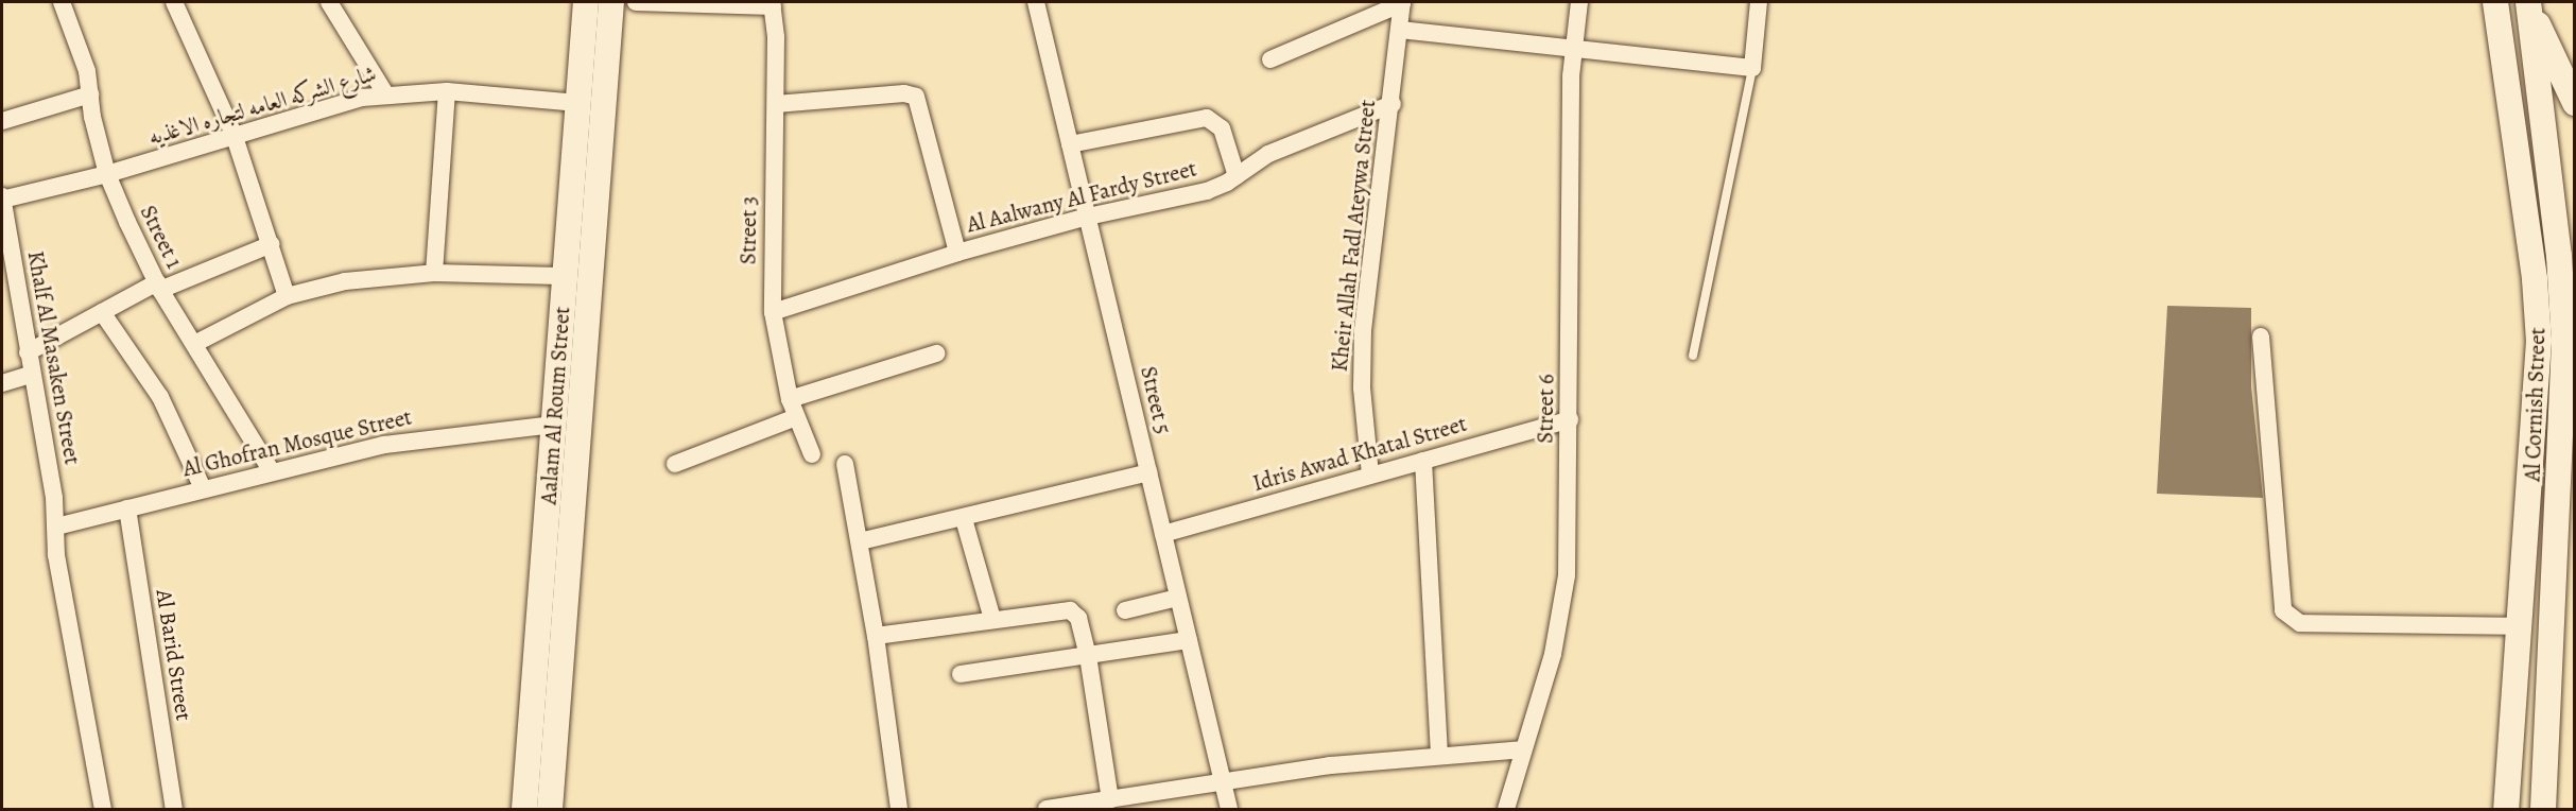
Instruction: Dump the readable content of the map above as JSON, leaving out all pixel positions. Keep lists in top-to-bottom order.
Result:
{
  "streets": {
    "street": [
      "شارع الشركه العامه لتجاره الاغذيه",
      "Al Aalwany Al Fardy Street",
      "Street 3",
      "Kheir Allah Fadl Ateywa Street",
      "Street 1",
      "Khalf Al Masaken Street",
      "Street 5",
      "Al Cornish Street",
      "Aalam Al Roum Street",
      "Street 6",
      "Al Ghofran Mosque Street",
      "Idris Awad Khatal Street",
      "Al Barid Street"
    ]
  },
  "crossings": [
    ["شارع الشركه العامه لتجاره الاغذيه", "Street 1"],
    ["شارع الشركه العامه لتجاره الاغذيه", "Khalf Al Masaken Street"],
    ["شارع الشركه العامه لتجاره الاغذيه", "Aalam Al Roum Street"],
    ["Al Aalwany Al Fardy Street", "Street 3"],
    ["Al Aalwany Al Fardy Street", "Kheir Allah Fadl Ateywa Street"],
    ["Al Aalwany Al Fardy Street", "Street 5"],
    ["Kheir Allah Fadl Ateywa Street", "Idris Awad Khatal Street"],
    ["Street 1", "Al Ghofran Mosque Street"],
    ["Khalf Al Masaken Street", "Al Ghofran Mosque Street"],
    ["Street 5", "Idris Awad Khatal Street"],
    ["Aalam Al Roum Street", "Al Ghofran Mosque Street"],
    ["Street 6", "Idris Awad Khatal Street"],
    ["Al Ghofran Mosque Street", "Al Barid Street"]
  ]
}
